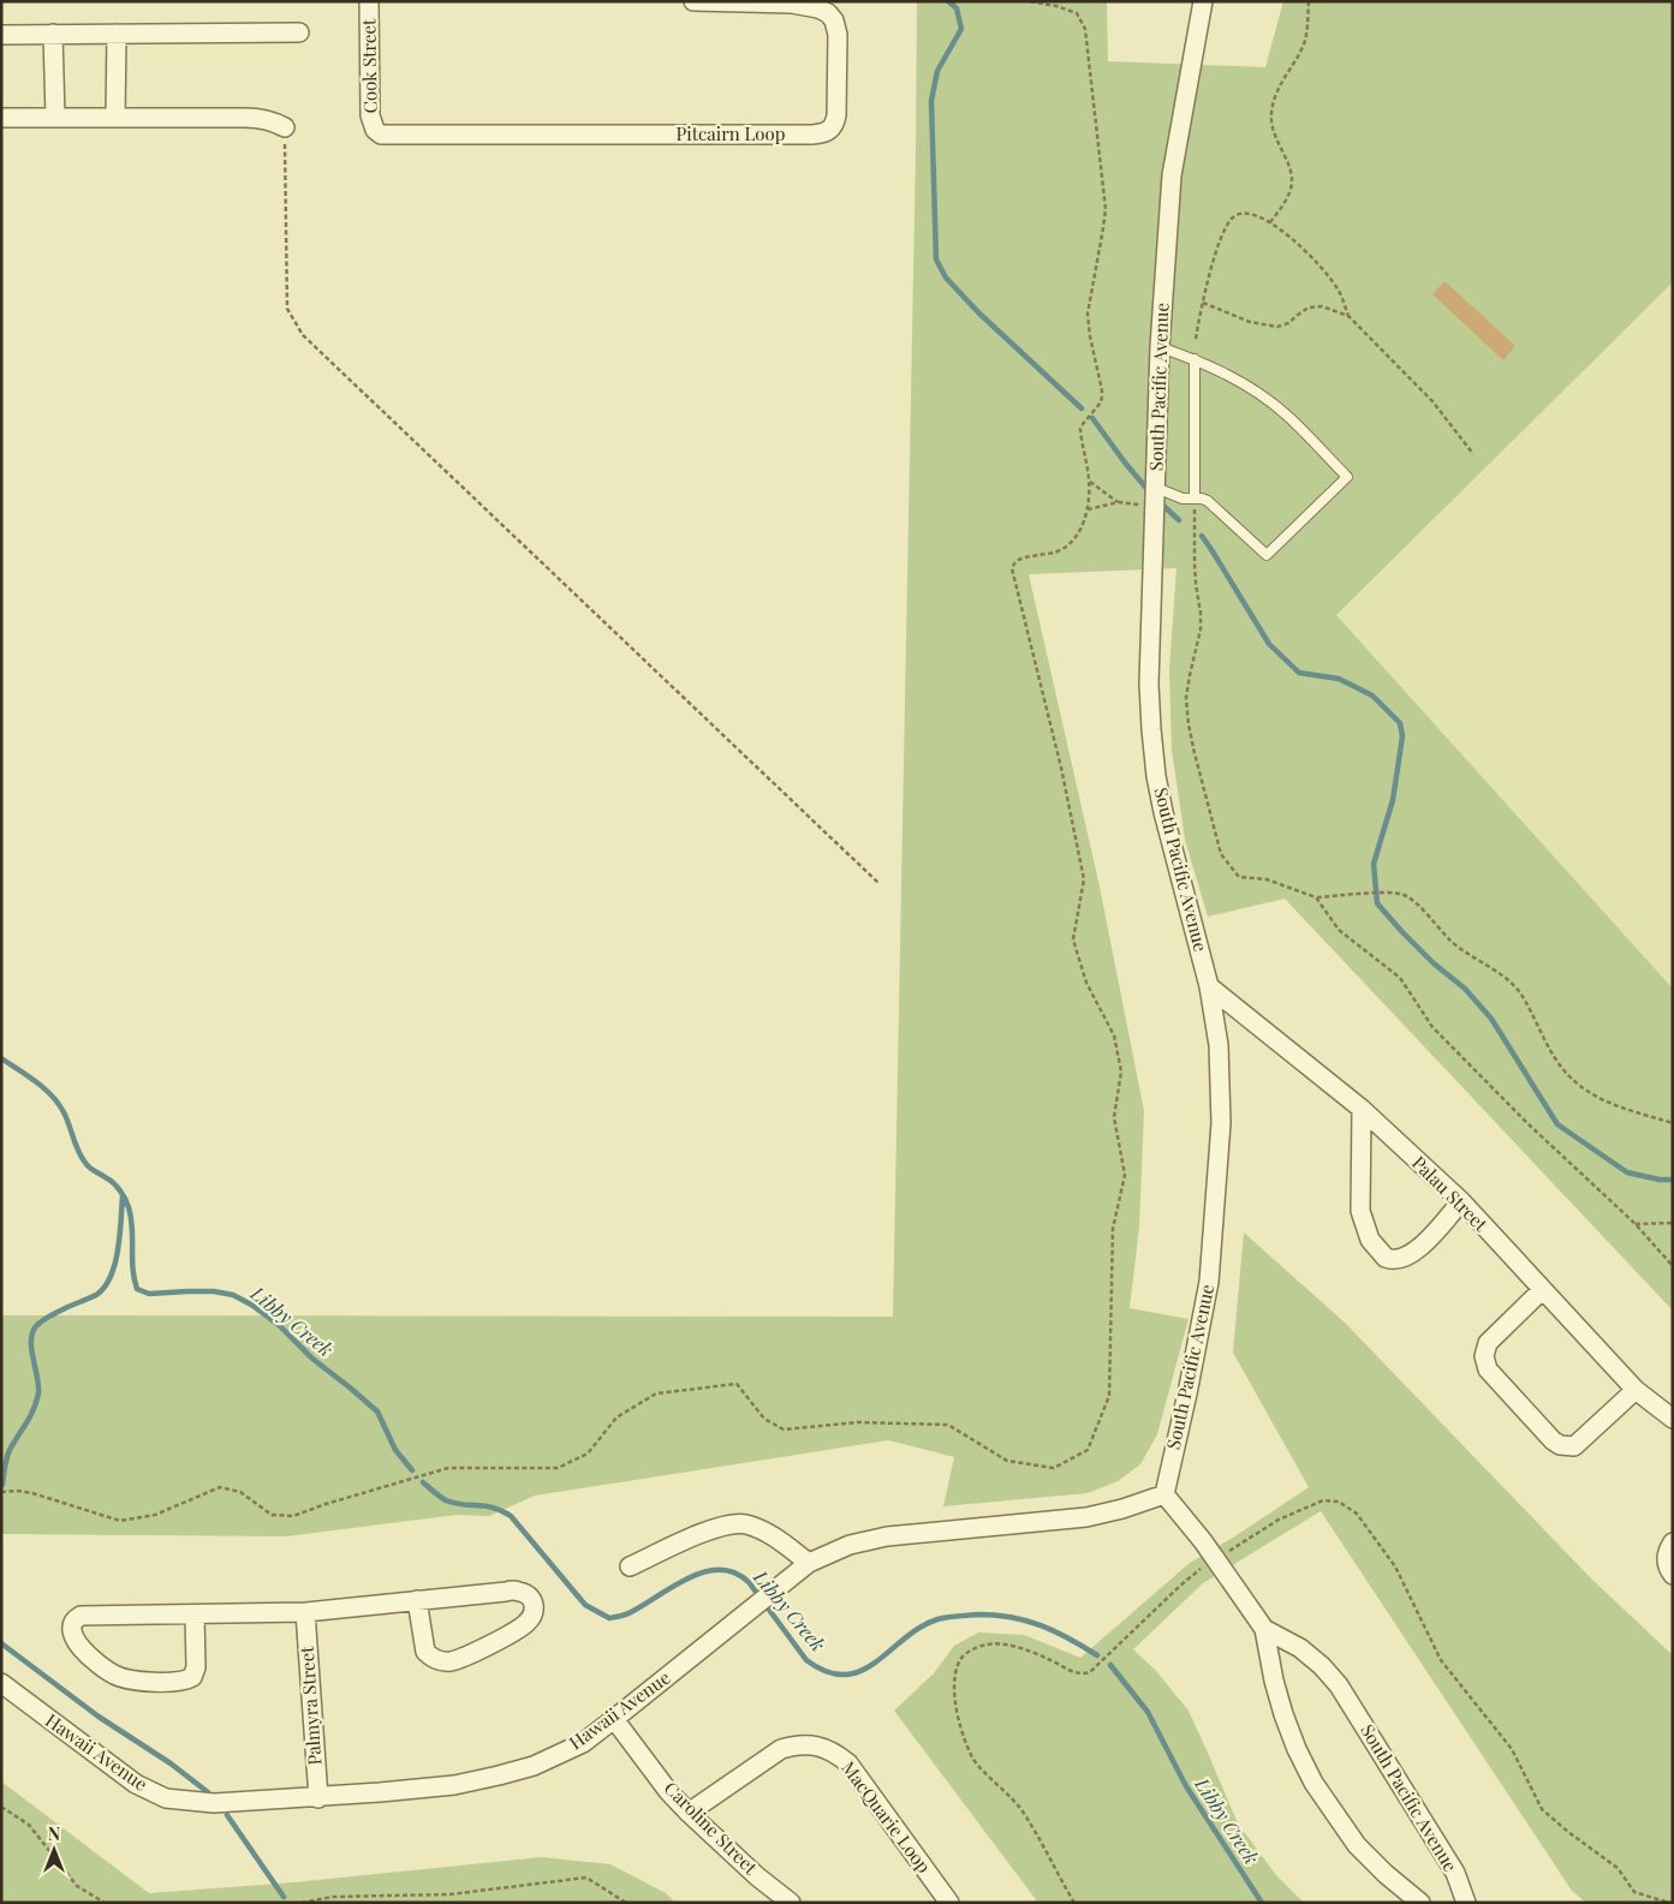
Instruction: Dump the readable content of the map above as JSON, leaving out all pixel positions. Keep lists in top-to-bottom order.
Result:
{
  "streets": {
    "street": [
      "Cook Street",
      "Pitcairn Loop",
      "South Pacific Avenue",
      "Palau Street",
      "Palmyra Street",
      "Hawaii Avenue",
      "MacQuarie Loop",
      "Caroline Street"
    ]
  },
  "crossings": [
    ["Cook Street", "Pitcairn Loop"],
    ["South Pacific Avenue", "Palau Street"],
    ["South Pacific Avenue", "Hawaii Avenue"],
    ["Palmyra Street", "Hawaii Avenue"],
    ["Hawaii Avenue", "Caroline Street"],
    ["MacQuarie Loop", "Caroline Street"]
  ],
  "water": ["Libby Creek"],
  "north": "top"
}
